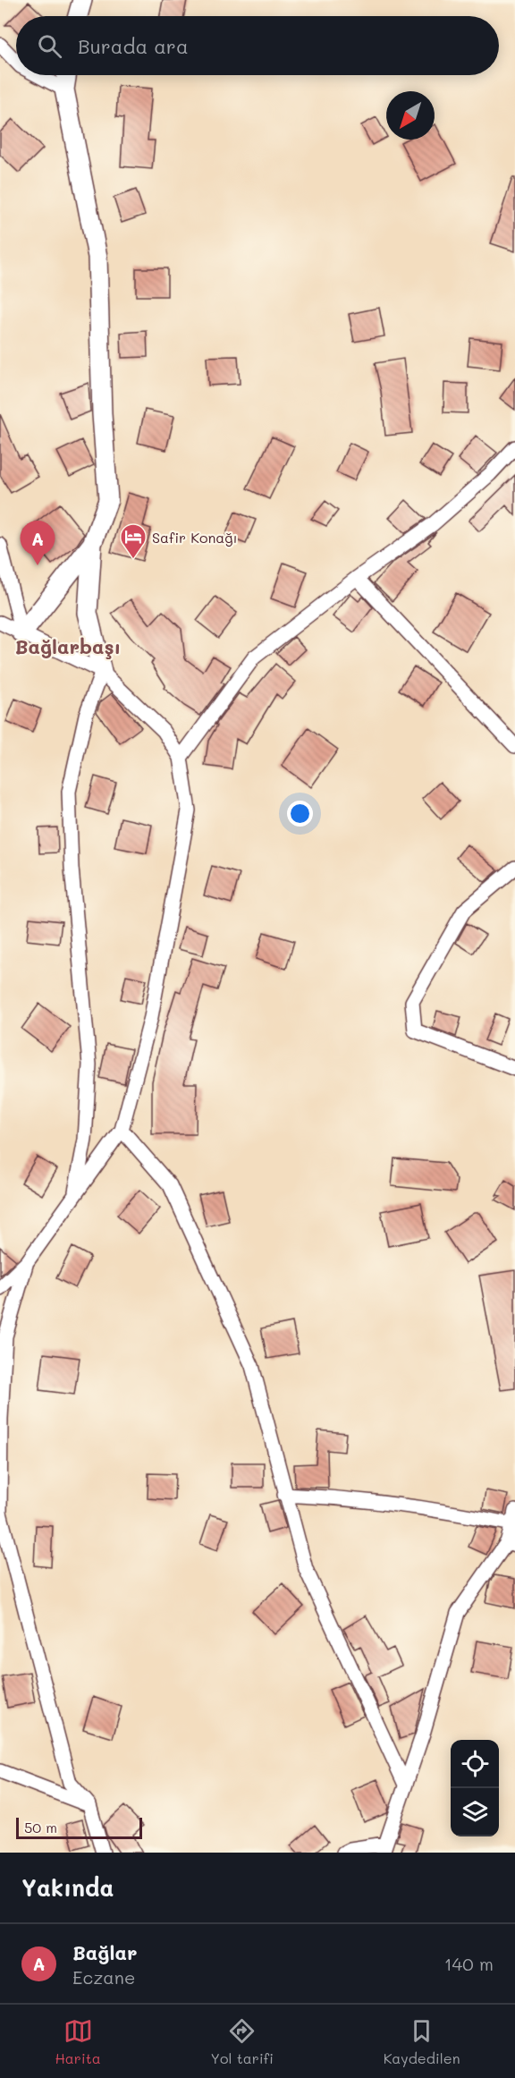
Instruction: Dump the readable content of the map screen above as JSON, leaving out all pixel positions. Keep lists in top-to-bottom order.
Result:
{
  "districts": ["Bağlarbaşı"],
  "places": {
    "hotel": ["Safir Konağı"]
  },
  "scale_bar": "50 m",
  "north": "bottom left",
  "page": {
    "search": "Burada ara",
    "pins": "A",
    "scale": "50 m",
    "heading": "Yakında",
    "list": [
      {
        "mark": "A",
        "name": "Bağlar",
        "note": "Eczane",
        "value": "140 m"
      }
    ],
    "nav": ["Harita", "Yol tarifi", "Kaydedilen"]
  }
}
